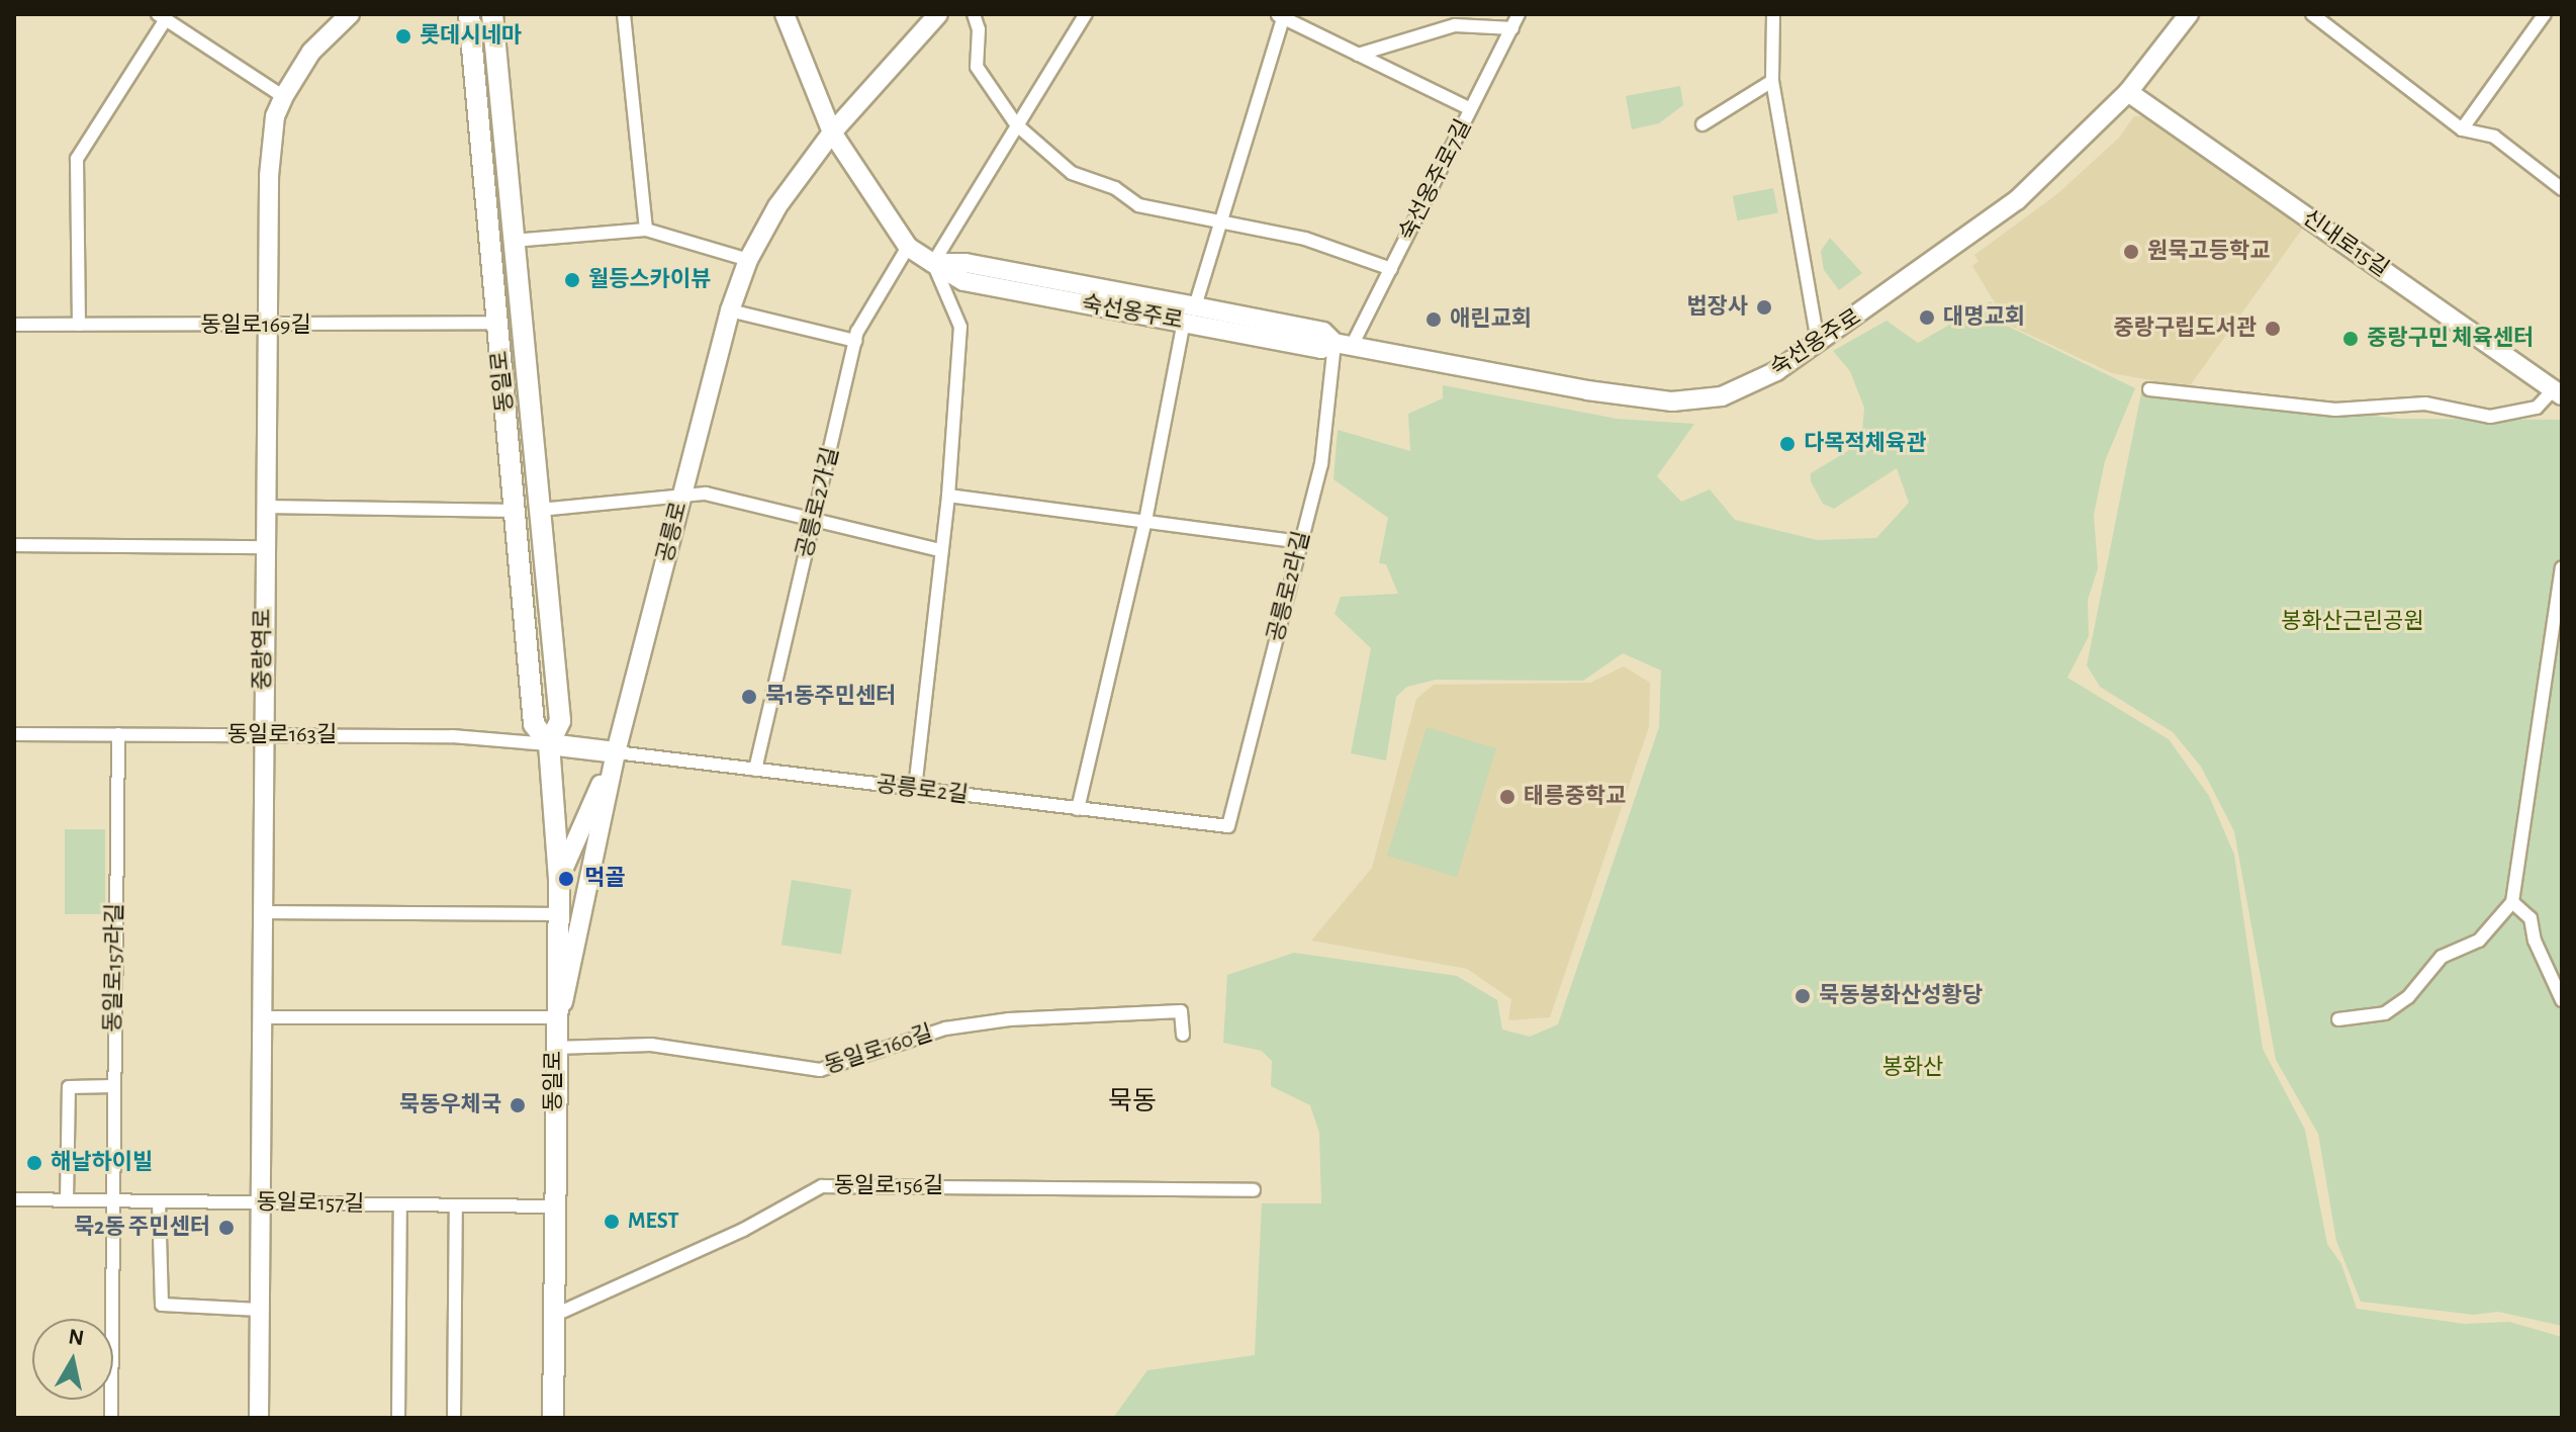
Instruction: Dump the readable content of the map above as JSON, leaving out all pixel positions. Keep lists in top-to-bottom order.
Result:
{
  "streets": {
    "main road": ["동일로"],
    "street": [
      "숙선옹주로7길",
      "신내로15길",
      "숙선옹주로",
      "동일로169길",
      "공릉로2가길",
      "공릉로",
      "공릉로2라길",
      "중랑역로",
      "동일로163길",
      "공릉로2길",
      "동일로157라길",
      "동일로160길",
      "동일로156길",
      "동일로157길"
    ]
  },
  "crossings": [
    ["숙선옹주로7길", "숙선옹주로"],
    ["숙선옹주로7길", "공릉로2라길"],
    ["신내로15길", "숙선옹주로"],
    ["숙선옹주로", "공릉로2라길"],
    ["동일로169길", "동일로"],
    ["동일로169길", "중랑역로"],
    ["동일로", "공릉로"],
    ["동일로", "동일로163길"],
    ["동일로", "동일로160길"],
    ["동일로", "동일로156길"],
    ["동일로", "동일로157길"],
    ["공릉로2가길", "공릉로2길"],
    ["공릉로", "공릉로2길"],
    ["공릉로", "동일로160길"],
    ["공릉로2라길", "공릉로2길"],
    ["중랑역로", "동일로163길"],
    ["중랑역로", "동일로157길"],
    ["동일로163길", "동일로157라길"],
    ["동일로157라길", "동일로157길"]
  ],
  "districts": ["묵동"],
  "parks": ["봉화산근린공원", "봉화산"],
  "places": [
    "롯데시네마",
    "원묵고등학교",
    "월등스카이뷰",
    "법장사",
    "대명교회",
    "애린교회",
    "중랑구립도서관",
    "중랑구민 체육센터",
    "다목적체육관",
    "묵1동주민센터",
    "태릉중학교",
    "먹골",
    "묵동봉화산성황당",
    "묵동우체국",
    "해날하이빌",
    "MEST",
    "묵2동 주민센터"
  ],
  "north": "top"
}
